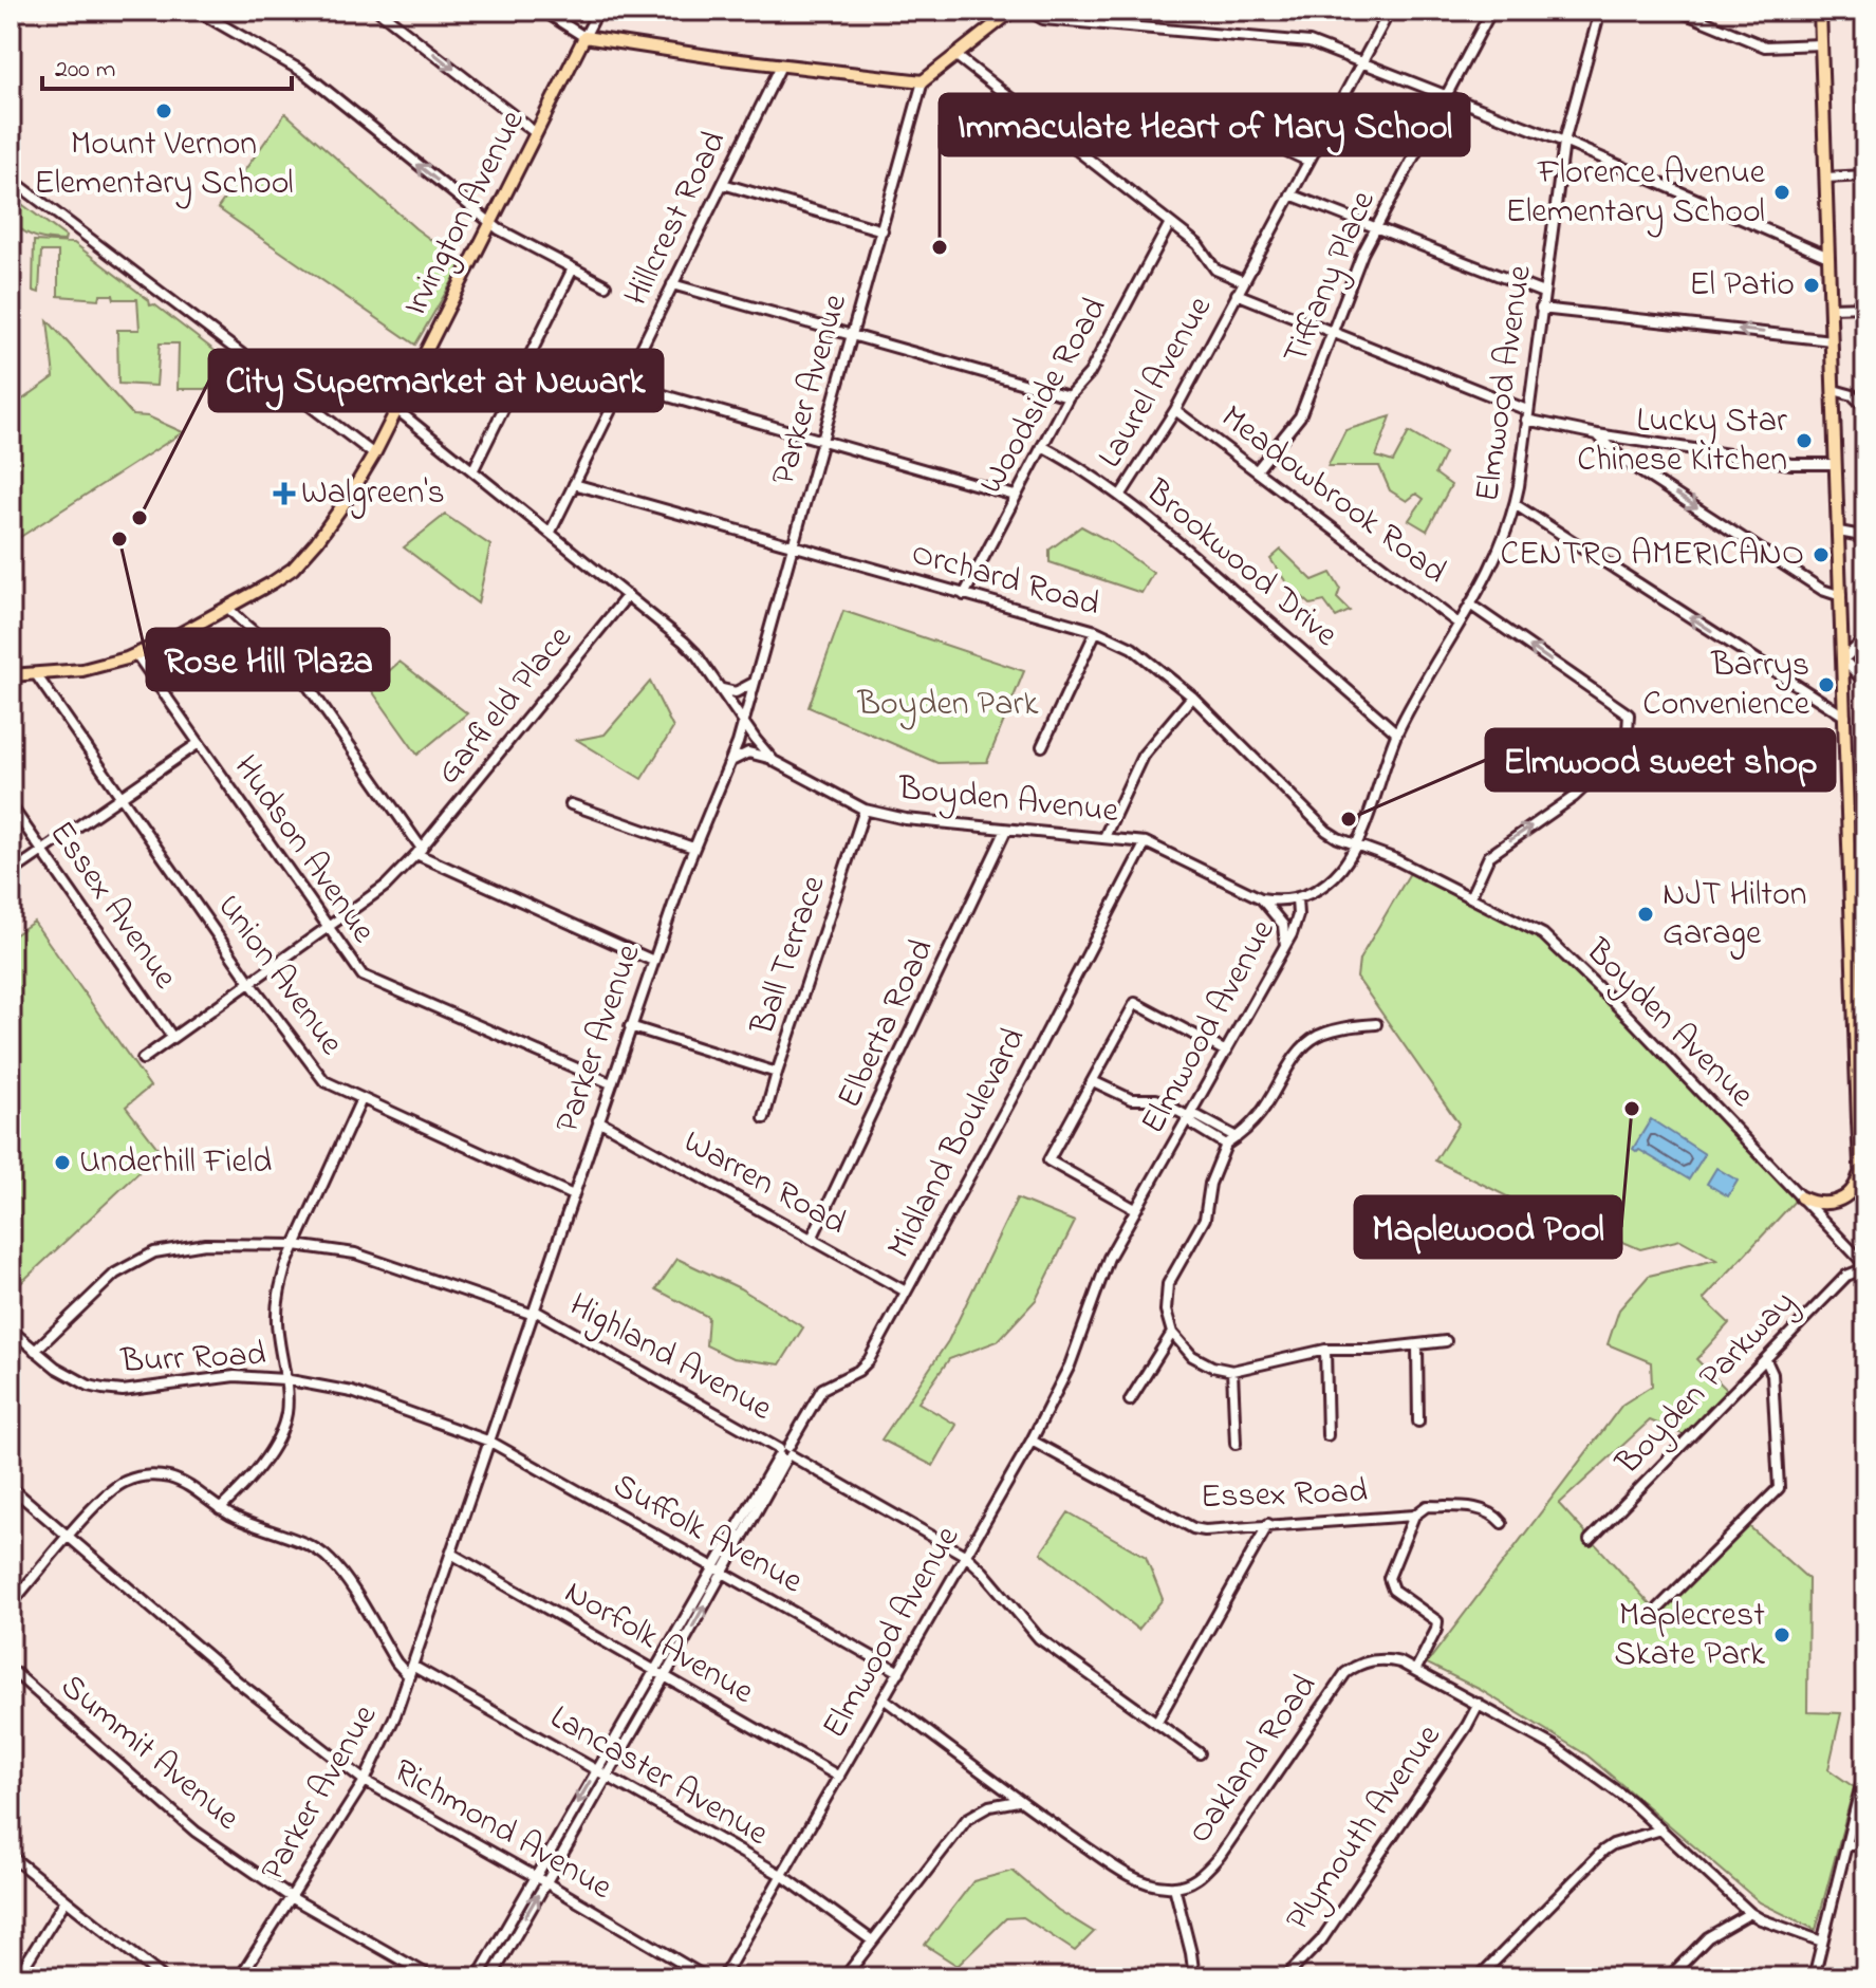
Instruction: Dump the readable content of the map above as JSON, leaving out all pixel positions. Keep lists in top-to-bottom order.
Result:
{
  "streets": {
    "main road": ["Irvington Avenue"],
    "street": [
      "Hillcrest Road",
      "Tiffany Place",
      "Laurel Avenue",
      "Elmwood Avenue",
      "Parker Avenue",
      "Woodside Road",
      "Meadowbrook Road",
      "Brookwood Drive",
      "Orchard Road",
      "Garfield Place",
      "Boyden Avenue",
      "Hudson Avenue",
      "Essex Avenue",
      "Ball Terrace",
      "Union Avenue",
      "Elberta Road",
      "Midland Boulevard",
      "Warren Road",
      "Highland Avenue",
      "Burr Road",
      "Boyden Parkway",
      "Essex Road",
      "Suffolk Avenue",
      "Norfolk Avenue",
      "Summit Avenue",
      "Oakland Road",
      "Lancaster Avenue",
      "Plymouth Avenue",
      "Richmond Avenue"
    ]
  },
  "crossings": [
    ["Irvington Avenue", "Boyden Avenue"],
    ["Irvington Avenue", "Hudson Avenue"],
    ["Irvington Avenue", "Union Avenue"],
    ["Hillcrest Road", "Orchard Road"],
    ["Hillcrest Road", "Boyden Avenue"],
    ["Tiffany Place", "Meadowbrook Road"],
    ["Laurel Avenue", "Meadowbrook Road"],
    ["Laurel Avenue", "Brookwood Drive"],
    ["Elmwood Avenue", "Meadowbrook Road"],
    ["Elmwood Avenue", "Brookwood Drive"],
    ["Elmwood Avenue", "Orchard Road"],
    ["Elmwood Avenue", "Boyden Avenue"],
    ["Elmwood Avenue", "Highland Avenue"],
    ["Elmwood Avenue", "Essex Road"],
    ["Elmwood Avenue", "Suffolk Avenue"],
    ["Elmwood Avenue", "Norfolk Avenue"],
    ["Elmwood Avenue", "Lancaster Avenue"],
    ["Parker Avenue", "Orchard Road"],
    ["Parker Avenue", "Boyden Avenue"],
    ["Parker Avenue", "Hudson Avenue"],
    ["Parker Avenue", "Union Avenue"],
    ["Parker Avenue", "Warren Road"],
    ["Parker Avenue", "Highland Avenue"],
    ["Parker Avenue", "Burr Road"],
    ["Parker Avenue", "Suffolk Avenue"],
    ["Parker Avenue", "Norfolk Avenue"],
    ["Parker Avenue", "Summit Avenue"],
    ["Parker Avenue", "Lancaster Avenue"],
    ["Parker Avenue", "Richmond Avenue"],
    ["Woodside Road", "Brookwood Drive"],
    ["Woodside Road", "Orchard Road"],
    ["Orchard Road", "Boyden Avenue"],
    ["Garfield Place", "Boyden Avenue"],
    ["Garfield Place", "Hudson Avenue"],
    ["Garfield Place", "Essex Avenue"],
    ["Garfield Place", "Union Avenue"],
    ["Boyden Avenue", "Ball Terrace"],
    ["Boyden Avenue", "Elberta Road"],
    ["Boyden Avenue", "Midland Boulevard"],
    ["Boyden Avenue", "Boyden Parkway"],
    ["Elberta Road", "Warren Road"],
    ["Midland Boulevard", "Warren Road"],
    ["Midland Boulevard", "Highland Avenue"],
    ["Midland Boulevard", "Suffolk Avenue"],
    ["Midland Boulevard", "Norfolk Avenue"],
    ["Midland Boulevard", "Lancaster Avenue"],
    ["Midland Boulevard", "Richmond Avenue"],
    ["Highland Avenue", "Burr Road"],
    ["Burr Road", "Suffolk Avenue"],
    ["Oakland Road", "Plymouth Avenue"]
  ],
  "parks": ["Boyden Park"],
  "places": {
    "other": [
      "Mount Vernon Elementary School",
      "Florence Avenue Elementary School",
      "Immaculate Heart of Mary School",
      "El Patio",
      "Lucky Star Chinese Kitchen",
      "City Supermarket at Newark",
      "Rose Hill Plaza",
      "CENTRO AMERICANO",
      "Barrys Convenience",
      "Elmwood sweet shop",
      "NJT Hilton Garage",
      "Maplewood Pool",
      "Underhill Field",
      "Maplecrest Skate Park"
    ],
    "health": ["Walgreen's"]
  },
  "scale_bar": "200 m"
}
